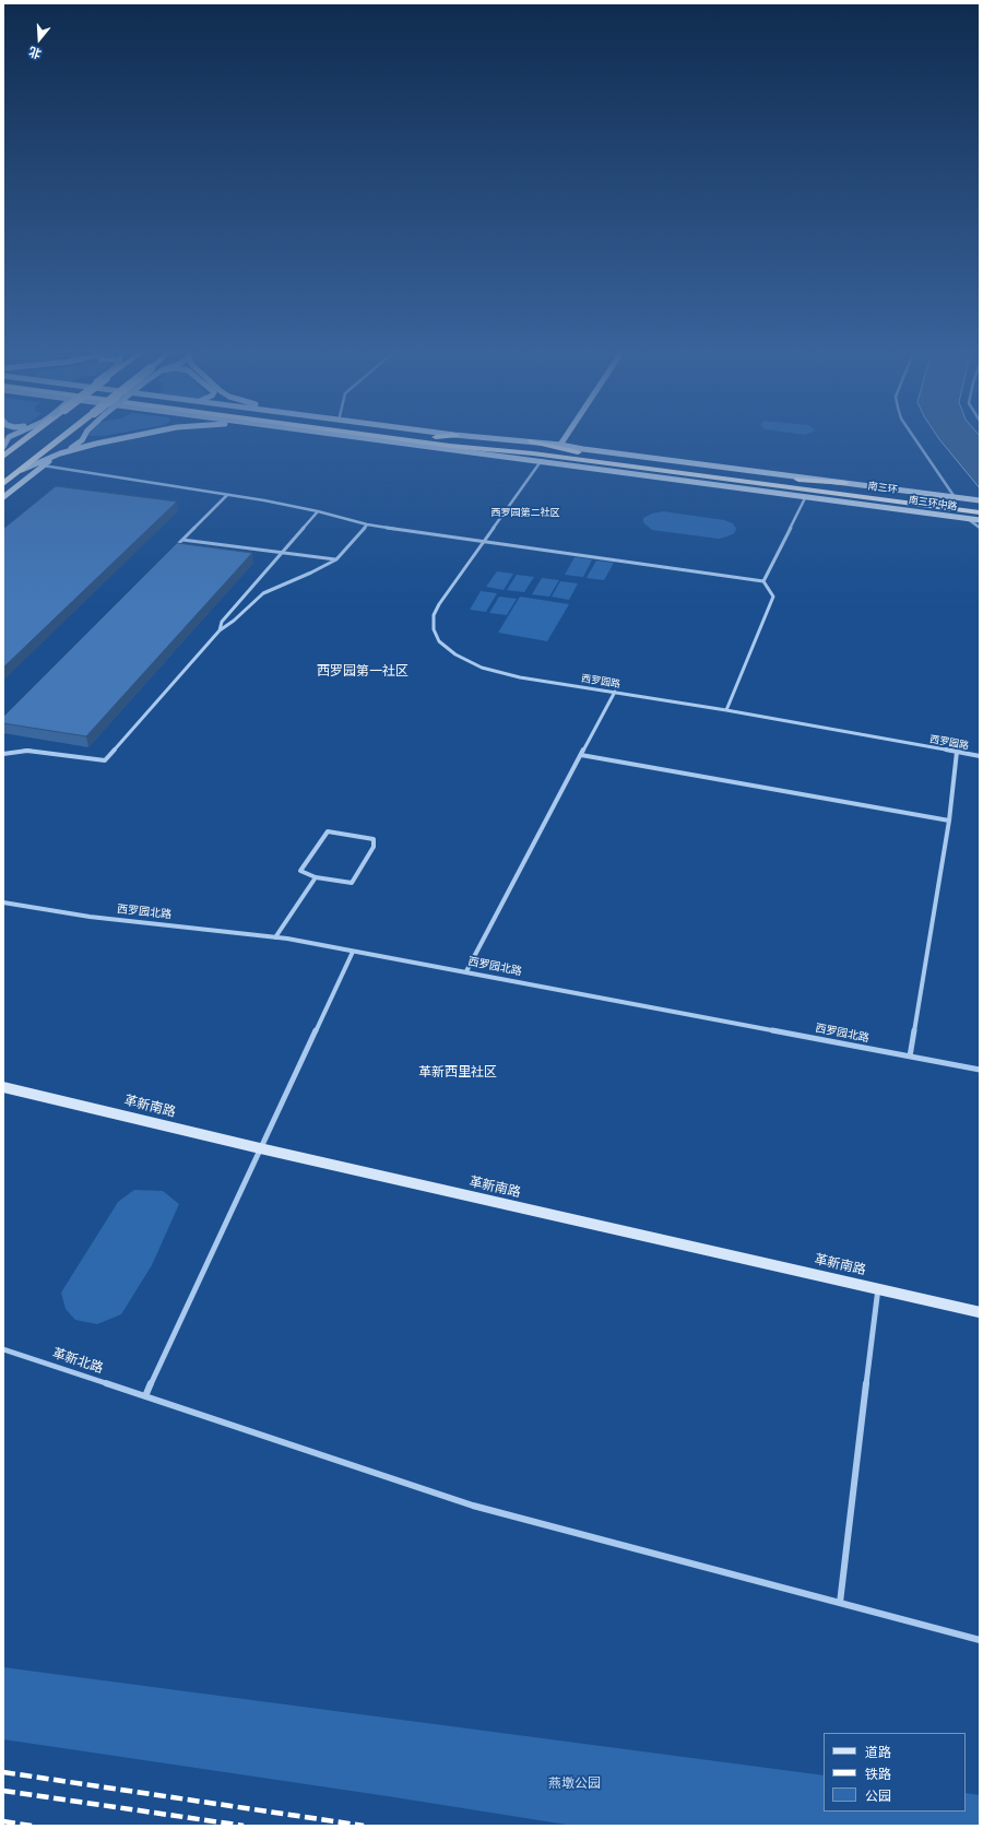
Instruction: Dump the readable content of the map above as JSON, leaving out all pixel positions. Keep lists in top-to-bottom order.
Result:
{
  "streets": {
    "highway": ["南三环"],
    "street": [
      "南三环中路",
      "西罗园路",
      "西罗园北路",
      "革新南路",
      "革新北路"
    ]
  },
  "crossings": [
    ["南三环", "南三环中路"],
    ["南三环中路", "西罗园路"]
  ],
  "districts": ["西罗园第二社区", "西罗园第一社区", "革新西里社区"],
  "parks": ["燕墩公园"],
  "legend": ["道路", "铁路", "公园"],
  "north": "bottom"
}
